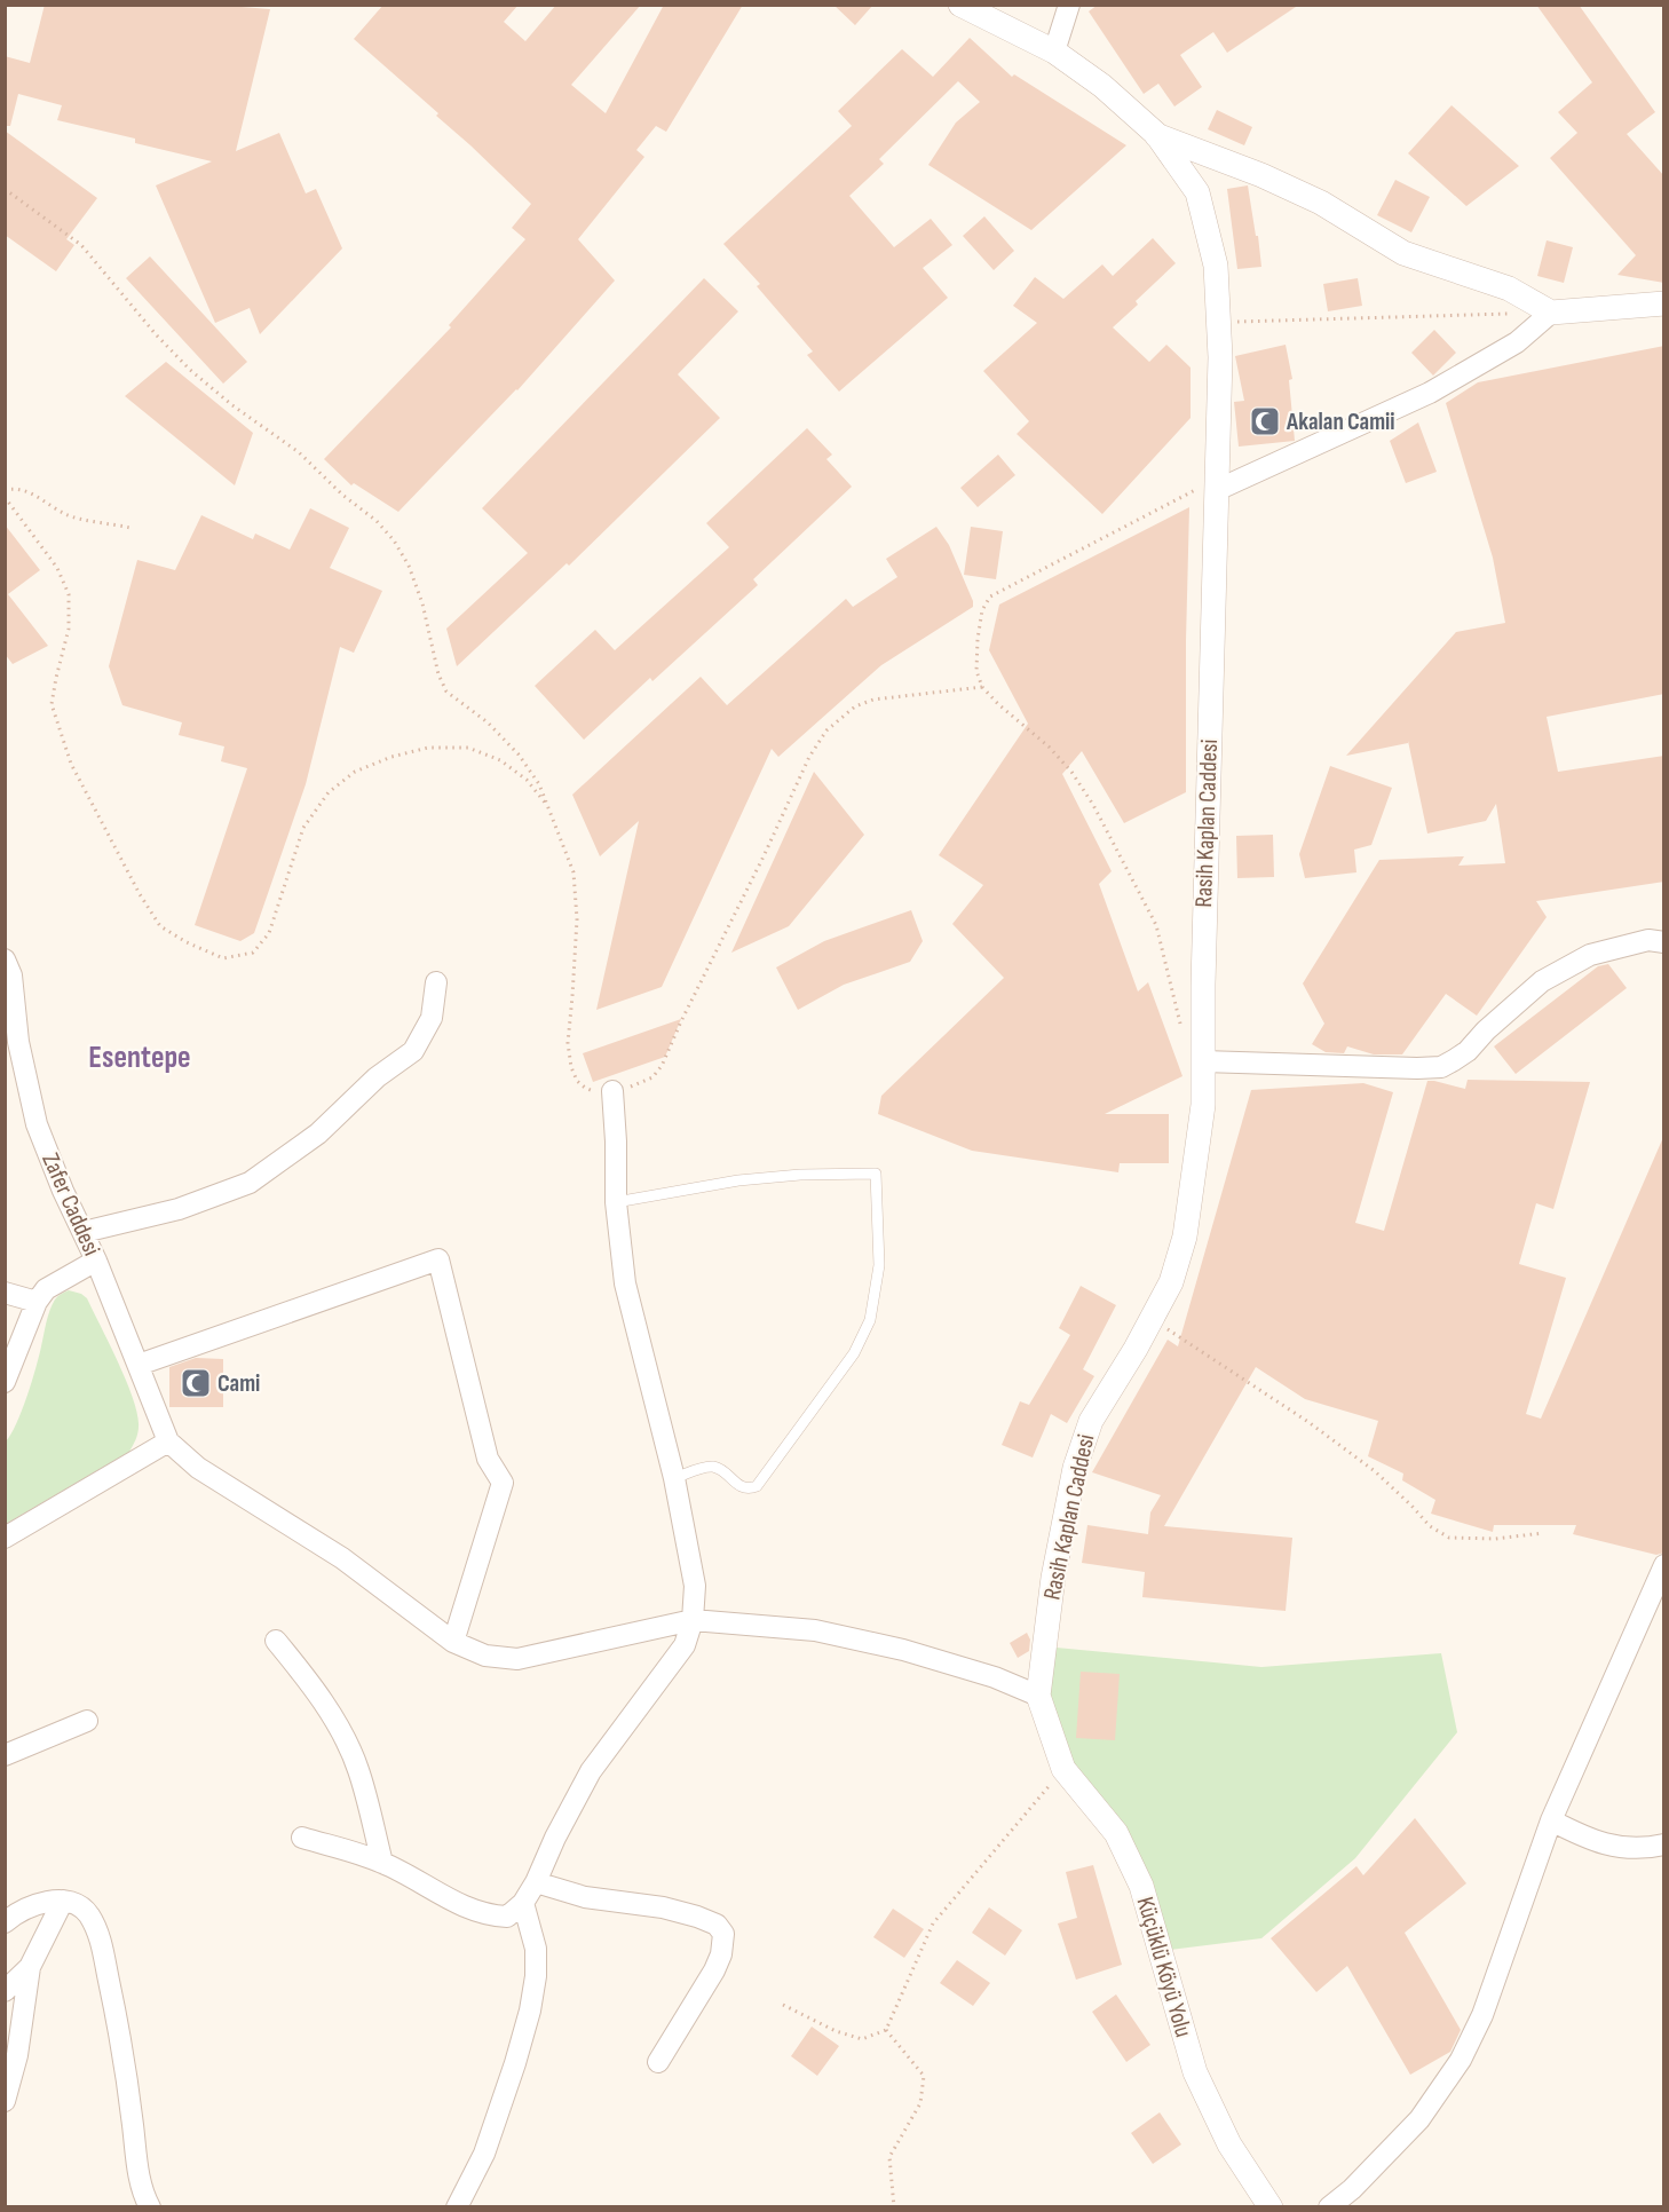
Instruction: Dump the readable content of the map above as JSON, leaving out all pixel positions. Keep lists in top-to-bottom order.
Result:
{
  "streets": {
    "street": ["Rasih Kaplan Caddesi", "Zafer Caddesi", "Küçüklü Köyü Yolu"]
  },
  "crossings": [
    ["Rasih Kaplan Caddesi", "Küçüklü Köyü Yolu"]
  ],
  "districts": ["Esentepe"],
  "places": {
    "mosque": ["Akalan Camii", "Cami"]
  }
}
